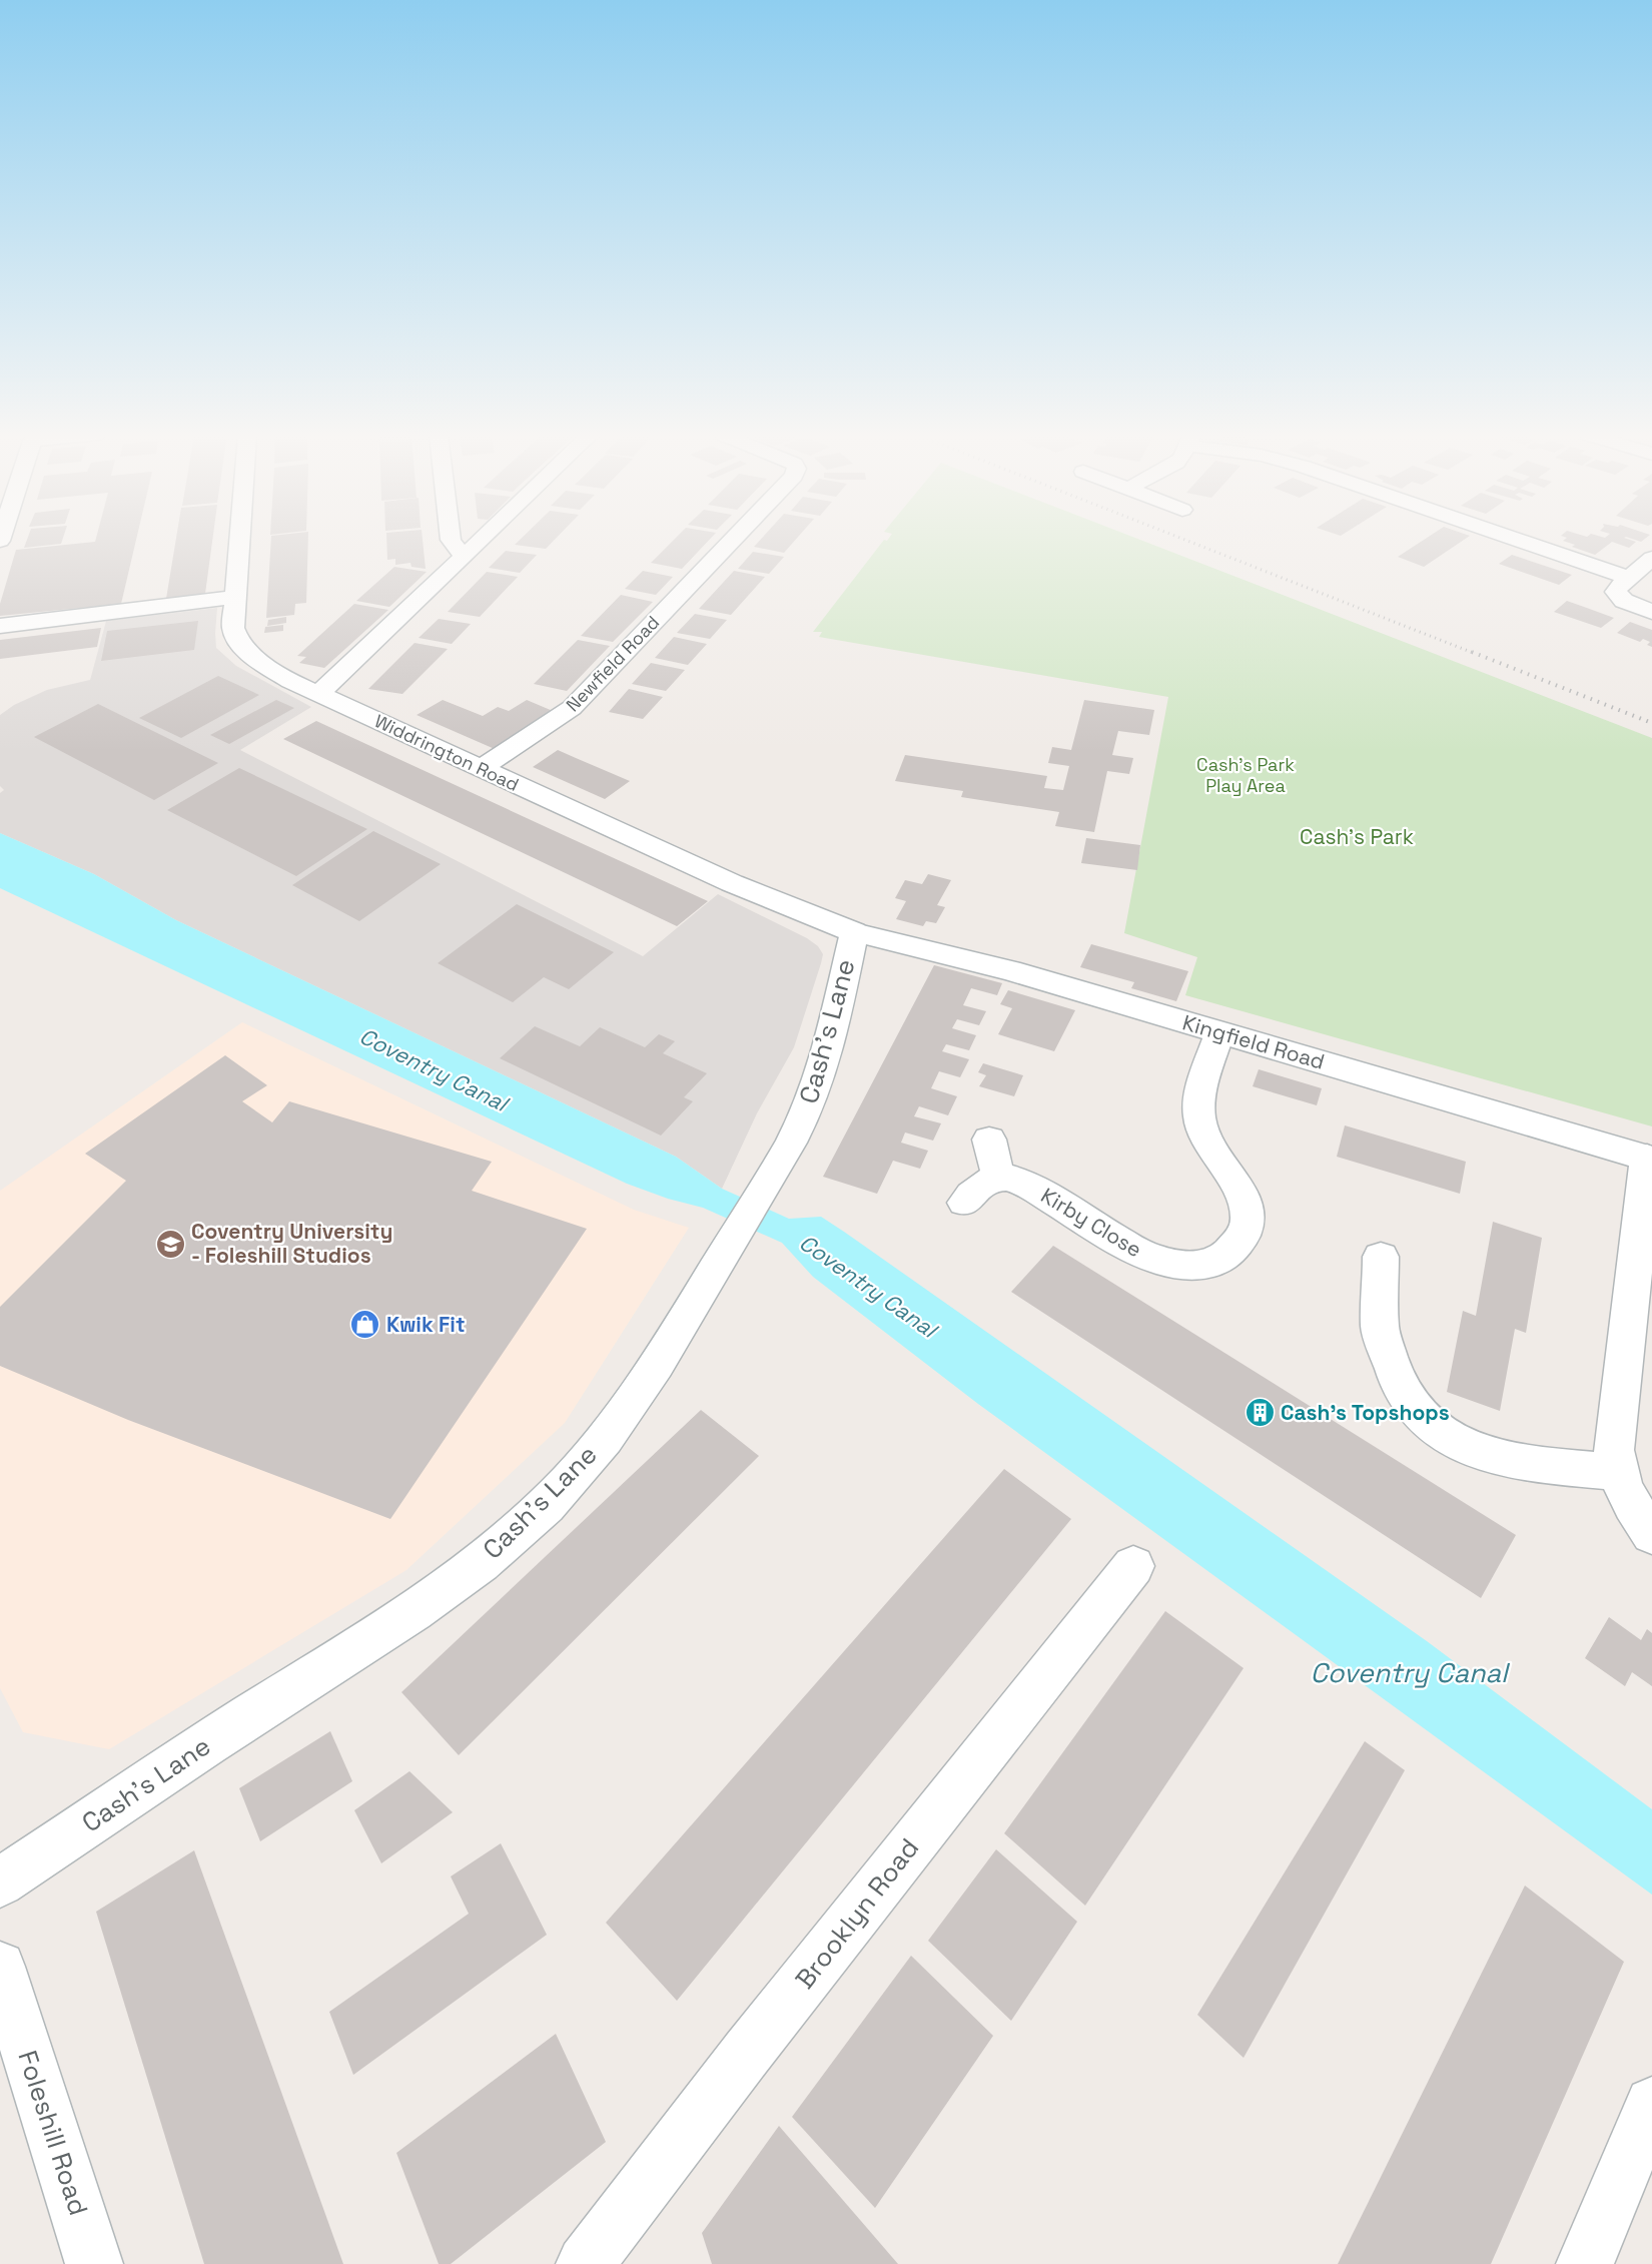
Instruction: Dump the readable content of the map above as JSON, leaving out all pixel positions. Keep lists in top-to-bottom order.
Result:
{
  "streets": {
    "street": [
      "Newfield Road",
      "Widdrington Road",
      "Cash's Lane",
      "Kingfield Road",
      "Kirby Close",
      "Brooklyn Road",
      "Foleshill Road"
    ]
  },
  "crossings": [
    ["Newfield Road", "Widdrington Road"],
    ["Widdrington Road", "Cash's Lane"],
    ["Widdrington Road", "Kingfield Road"],
    ["Cash's Lane", "Kingfield Road"],
    ["Kingfield Road", "Kirby Close"]
  ],
  "water": ["Coventry Canal"],
  "parks": ["Cash's Park Play Area", "Cash's Park"],
  "places": {
    "school or university": ["Coventry University - Foleshill Studios"],
    "shop": ["Kwik Fit"],
    "building": ["Cash's Topshops"]
  }
}
